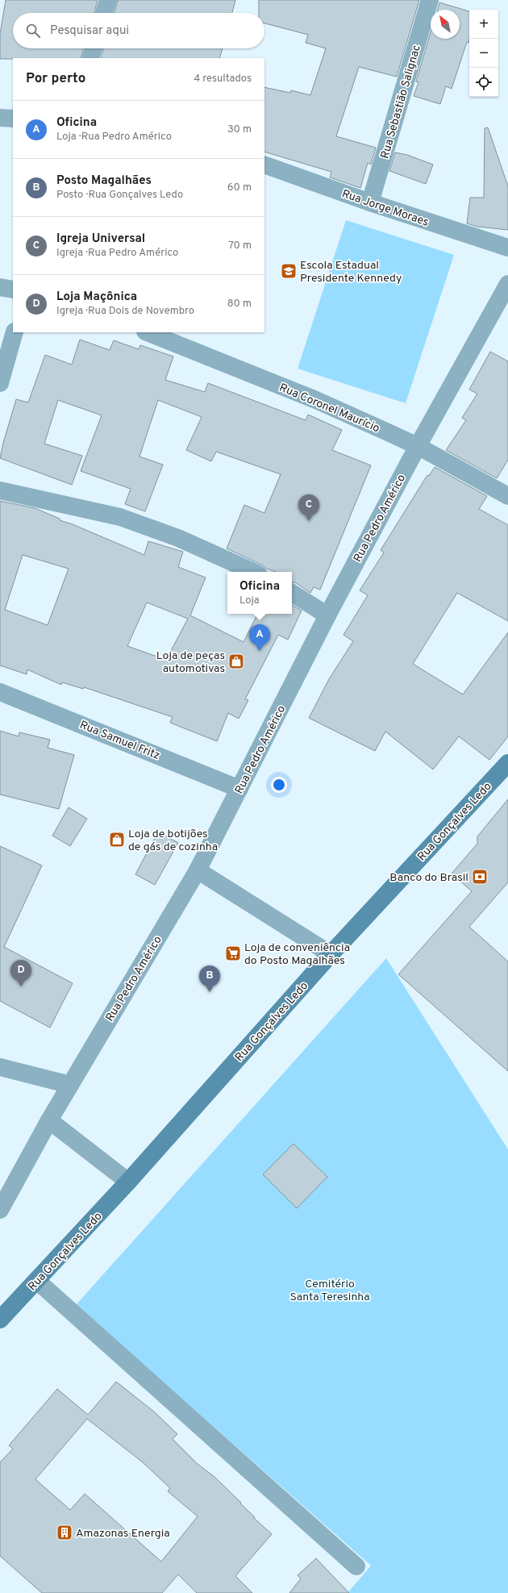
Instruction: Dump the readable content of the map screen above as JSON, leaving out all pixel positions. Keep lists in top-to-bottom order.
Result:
{
  "streets": {
    "main road": ["Rua Gonçalves Ledo"],
    "street": [
      "Rua Sebastião Salignac",
      "Rua Jorge Moraes",
      "Rua Coronel Maurício",
      "Rua Pedro Américo",
      "Rua Samuel Fritz"
    ]
  },
  "crossings": [
    ["Rua Sebastião Salignac", "Rua Jorge Moraes"],
    ["Rua Coronel Maurício", "Rua Pedro Américo"],
    ["Rua Pedro Américo", "Rua Samuel Fritz"]
  ],
  "parks": ["Cemitério Santa Teresinha"],
  "places": {
    "school or university": ["Escola Estadual Presidente Kennedy"],
    "shop": ["Loja de peças automotivas", "Loja de botijões de gás de cozinha"],
    "bank": ["Banco do Brasil"],
    "supermarket": ["Loja de conveniência do Posto Magalhães"],
    "building": ["Amazonas Energia"]
  },
  "north": "top left",
  "page": {
    "map_buttons": ["+", "−"],
    "search": "Pesquisar aqui",
    "heading": ["Por perto", "4 resultados"],
    "list": [
      {
        "mark": "A",
        "name": "Oficina",
        "note": "Loja · Rua Pedro Américo",
        "value": "30 m"
      },
      {
        "mark": "B",
        "name": "Posto Magalhães",
        "note": "Posto · Rua Gonçalves Ledo",
        "value": "60 m"
      },
      {
        "mark": "C",
        "name": "Igreja Universal",
        "note": "Igreja · Rua Pedro Américo",
        "value": "70 m"
      },
      {
        "mark": "D",
        "name": "Loja Maçônica",
        "note": "Igreja · Rua Dois de Novembro",
        "value": "80 m"
      }
    ],
    "pins": [
      "C",
      "A",
      "D",
      "B"
    ],
    "popup": ["Oficina", "Loja"]
  }
}
